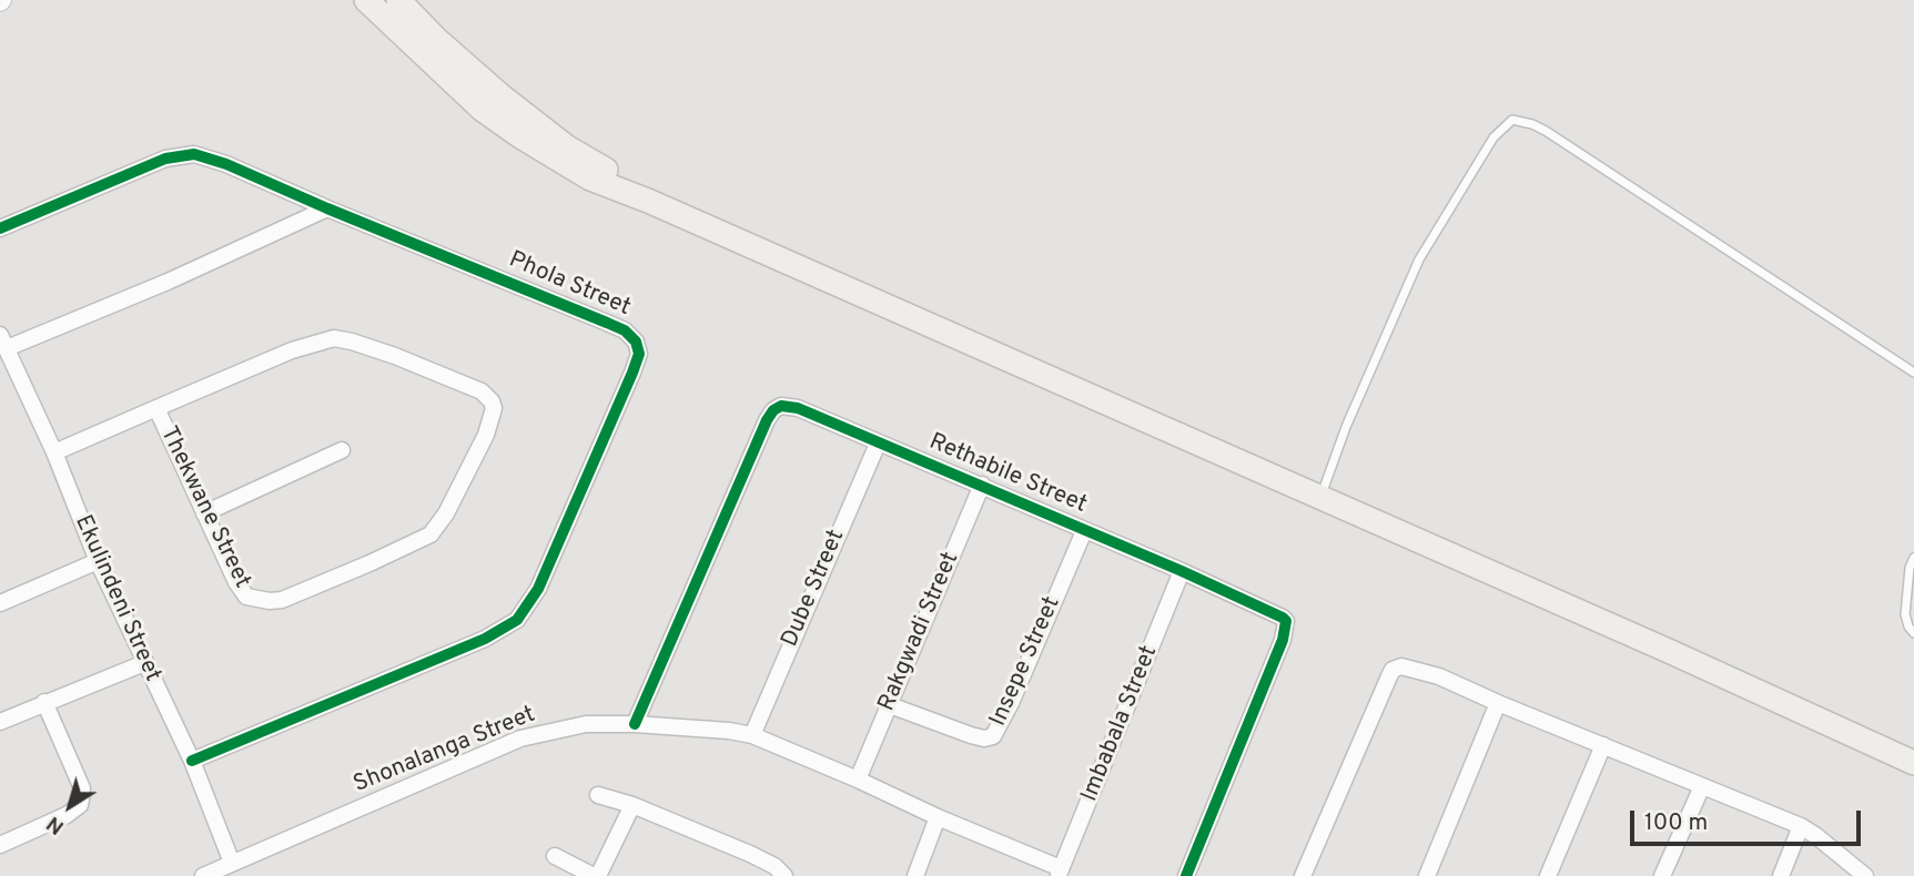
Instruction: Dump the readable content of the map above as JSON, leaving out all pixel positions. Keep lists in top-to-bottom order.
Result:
{
  "streets": {
    "street": [
      "Phola Street",
      "Rethabile Street",
      "Thekwane Street",
      "Dube Street",
      "Ekulindeni Street",
      "Rakgwadi Street",
      "Insepe Street",
      "Imbabala Street",
      "Shonalanga Street"
    ]
  },
  "crossings": [
    ["Phola Street", "Ekulindeni Street"],
    ["Rethabile Street", "Dube Street"],
    ["Rethabile Street", "Rakgwadi Street"],
    ["Rethabile Street", "Insepe Street"],
    ["Rethabile Street", "Imbabala Street"],
    ["Rethabile Street", "Shonalanga Street"],
    ["Thekwane Street", "Ekulindeni Street"],
    ["Dube Street", "Shonalanga Street"],
    ["Ekulindeni Street", "Shonalanga Street"],
    ["Rakgwadi Street", "Insepe Street"],
    ["Rakgwadi Street", "Shonalanga Street"],
    ["Imbabala Street", "Shonalanga Street"]
  ],
  "scale_bar": "100 m",
  "north": "bottom left"
}
